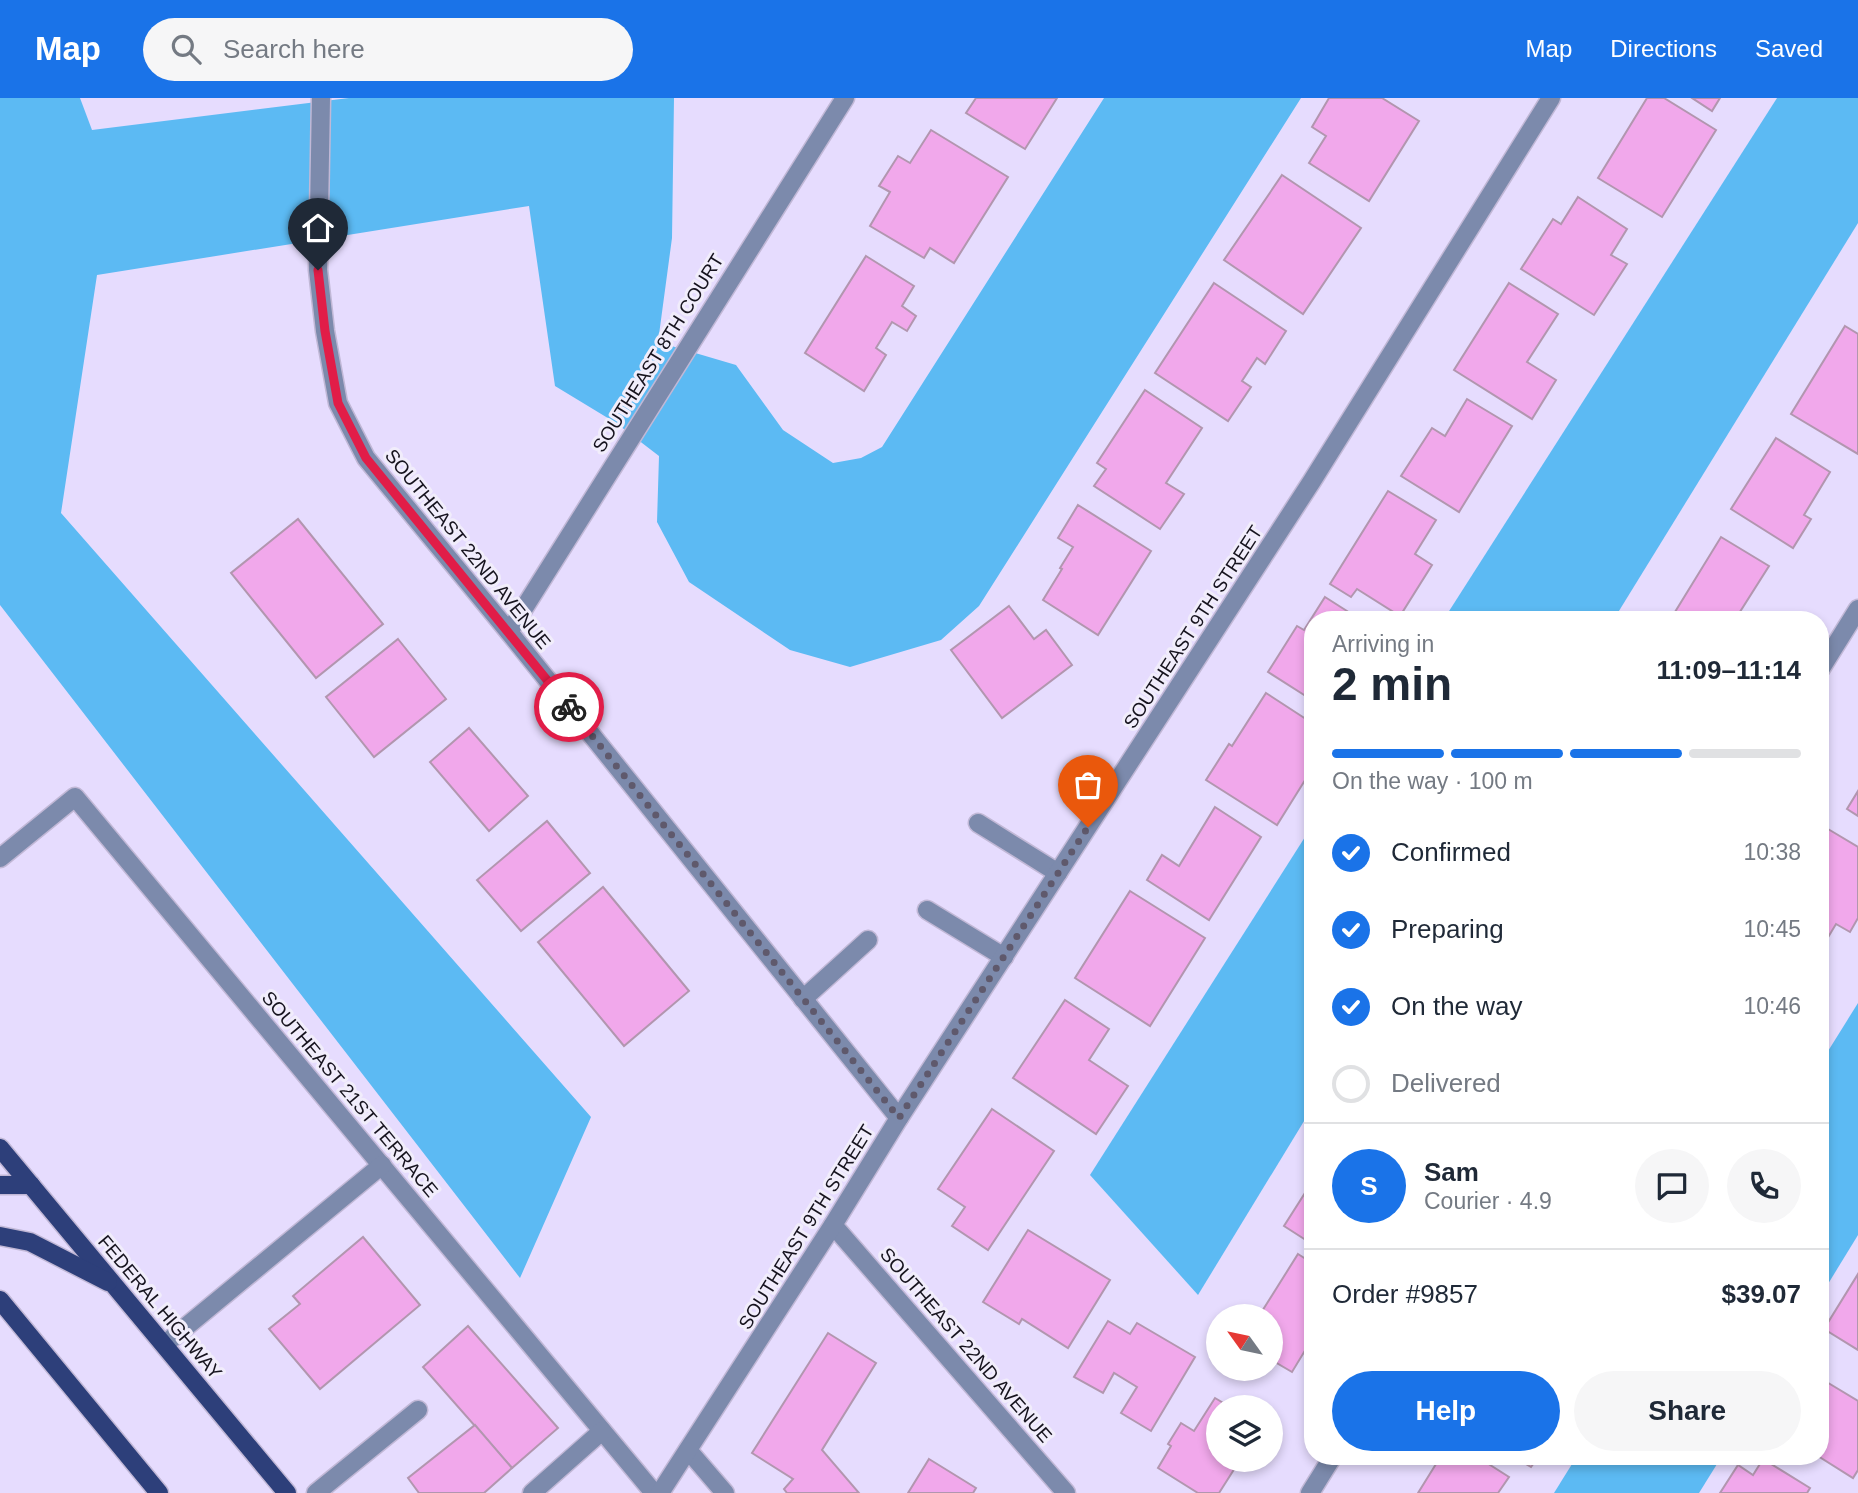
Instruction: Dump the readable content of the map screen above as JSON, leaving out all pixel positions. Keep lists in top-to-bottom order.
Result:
{
  "streets": {
    "main road": ["FEDERAL HIGHWAY"],
    "street": [
      "SOUTHEAST 8TH COURT",
      "SOUTHEAST 22ND AVENUE",
      "SOUTHEAST 9TH STREET",
      "SOUTHEAST 21ST TERRACE"
    ]
  },
  "crossings": [
    ["SOUTHEAST 8TH COURT", "SOUTHEAST 22ND AVENUE"],
    ["SOUTHEAST 22ND AVENUE", "SOUTHEAST 9TH STREET"]
  ],
  "north": "top left",
  "page": {
    "header": "Map",
    "search": "Search here",
    "nav": ["Map", "Directions", "Saved"],
    "heading": ["2 min", "Arriving in", "11:09–11:14"],
    "panel": [
      "Sam",
      "Courier · 4.9",
      "Order #9857",
      "$39.07"
    ],
    "bar": "On the way · 100 m",
    "list": [
      ["Confirmed", "10:38"],
      ["Preparing", "10:45"],
      ["On the way", "10:46"],
      "Delivered"
    ],
    "round": "S",
    "buttons": ["Help", "Share"]
  }
}
